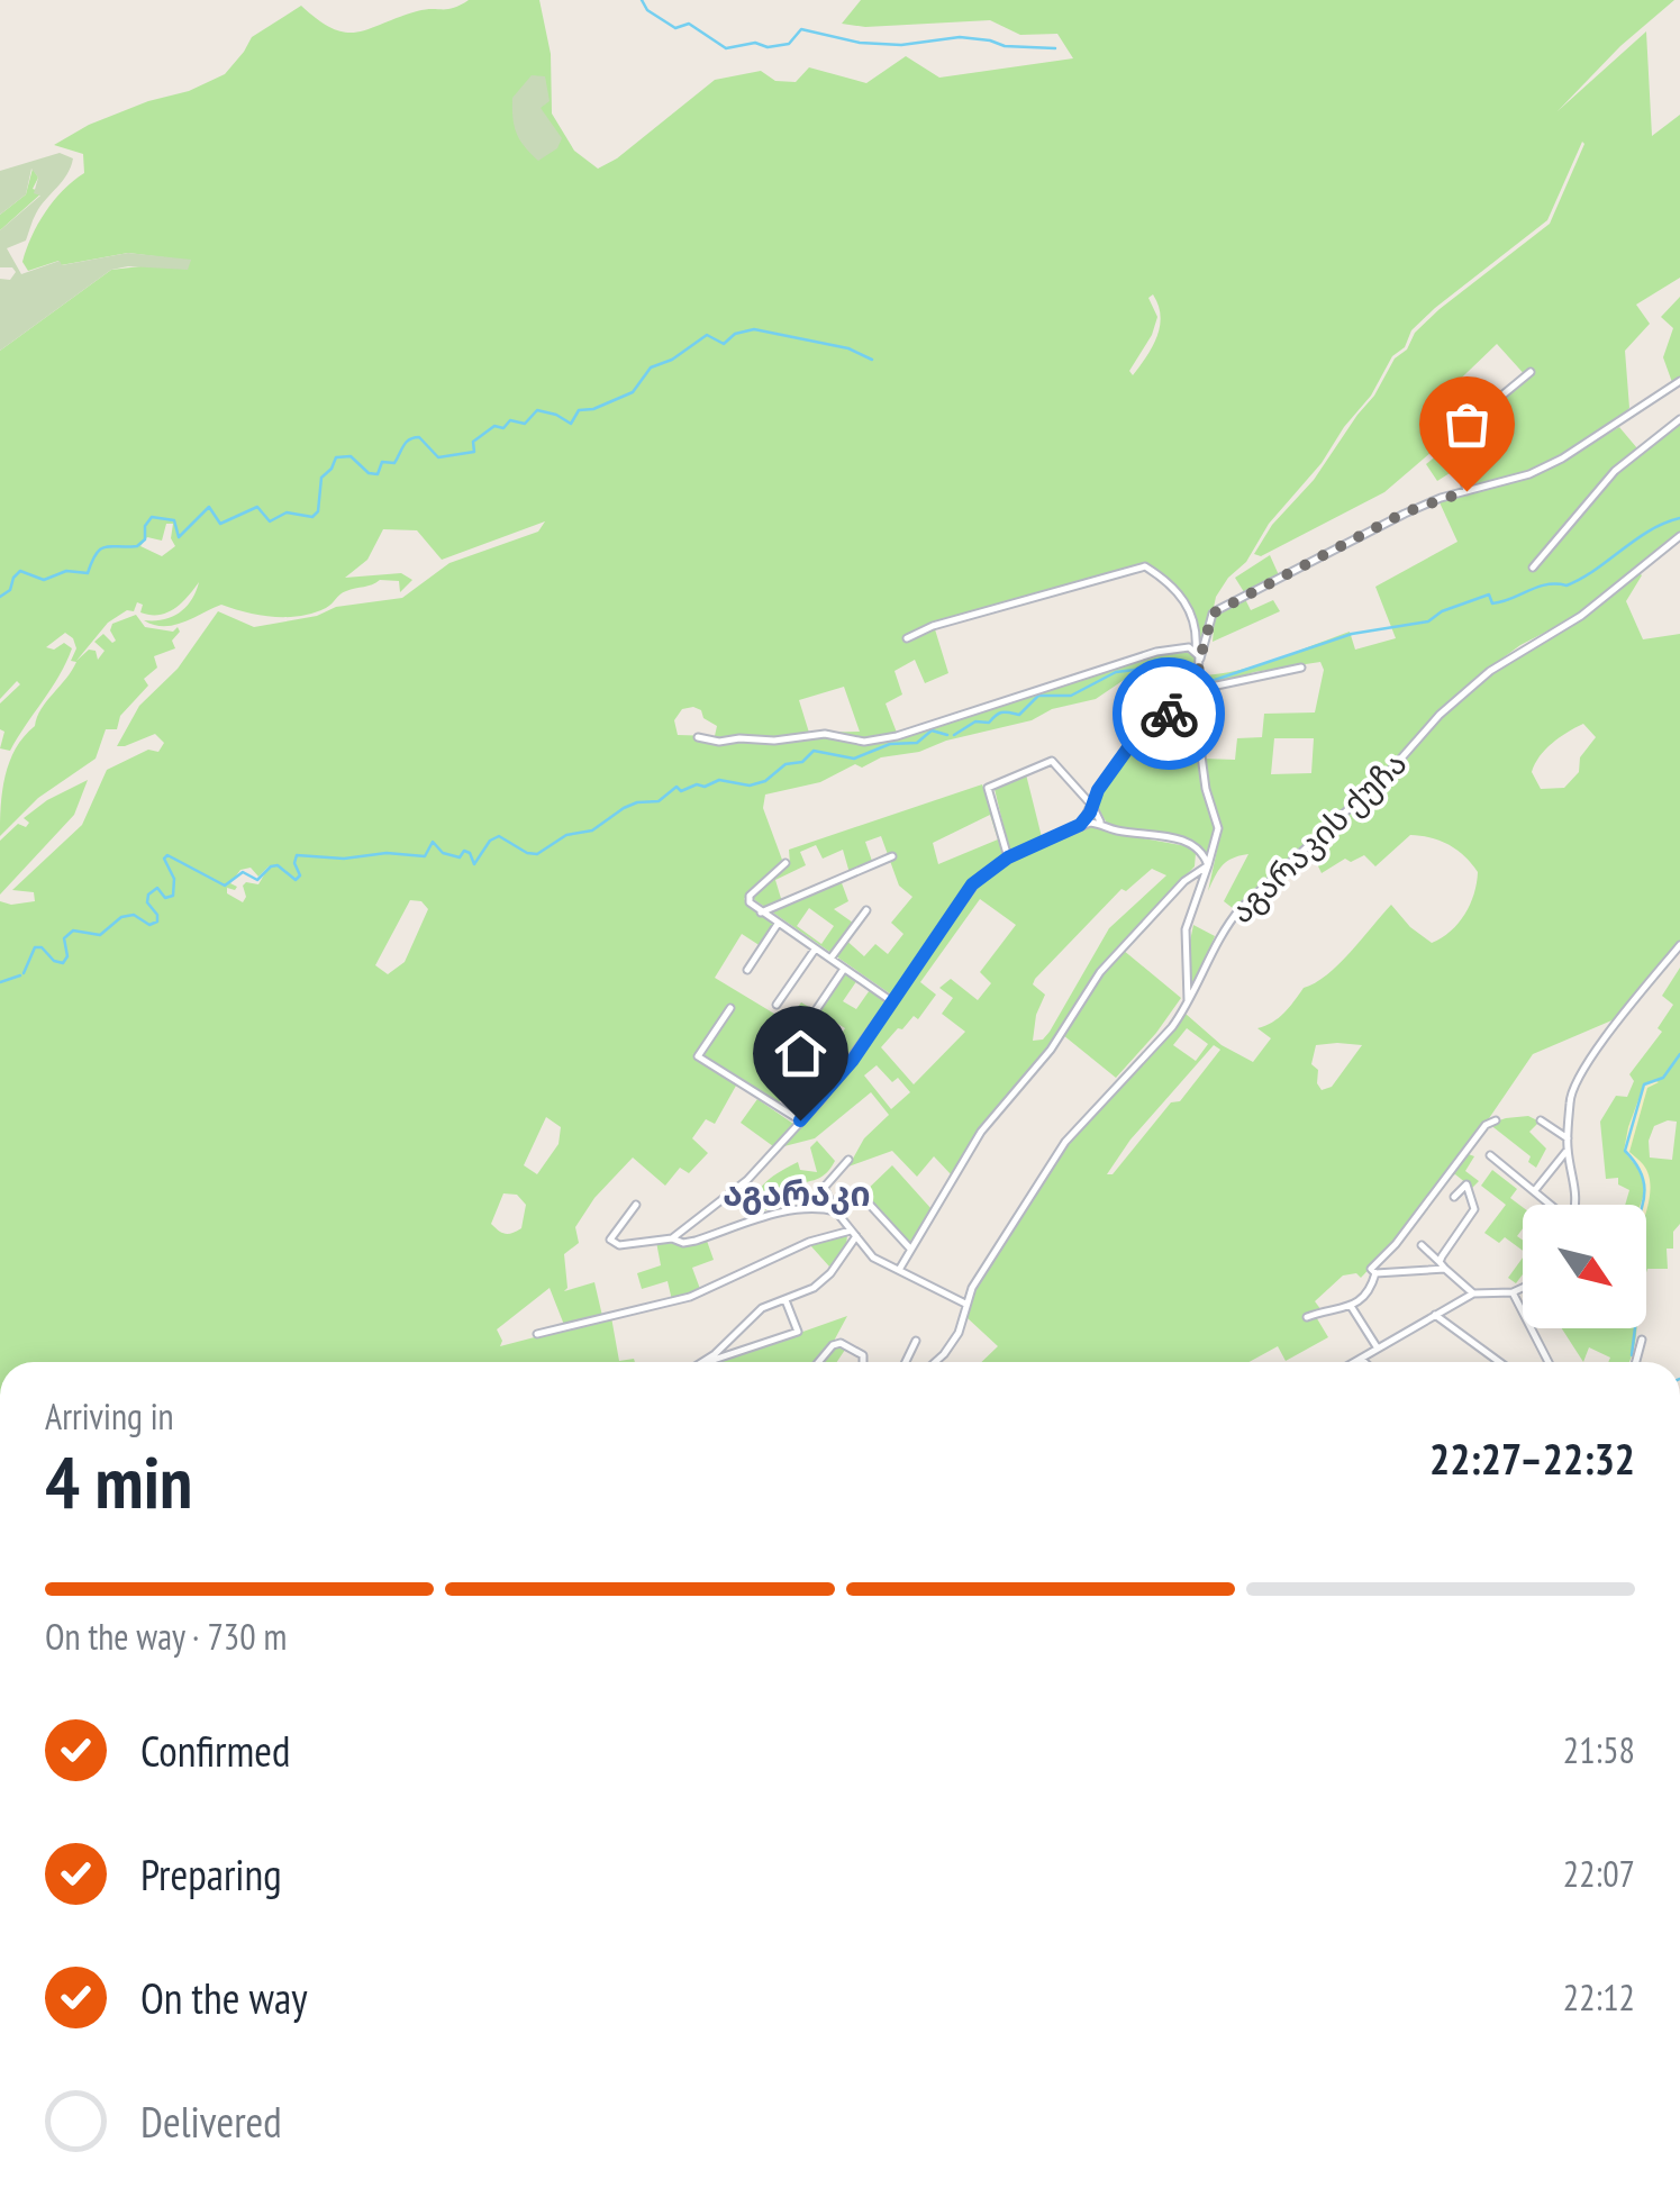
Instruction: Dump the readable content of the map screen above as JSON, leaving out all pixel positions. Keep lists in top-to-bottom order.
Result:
{
  "streets": {
    "street": ["აგარაკის ქუჩა"]
  },
  "districts": ["აგარაკი"],
  "north": "bottom right",
  "page": {
    "heading": ["4 min", "Arriving in", "22:27–22:32"],
    "bar": "On the way · 730 m",
    "list": [
      ["Confirmed", "21:58"],
      ["Preparing", "22:07"],
      ["On the way", "22:12"],
      "Delivered"
    ]
  }
}
